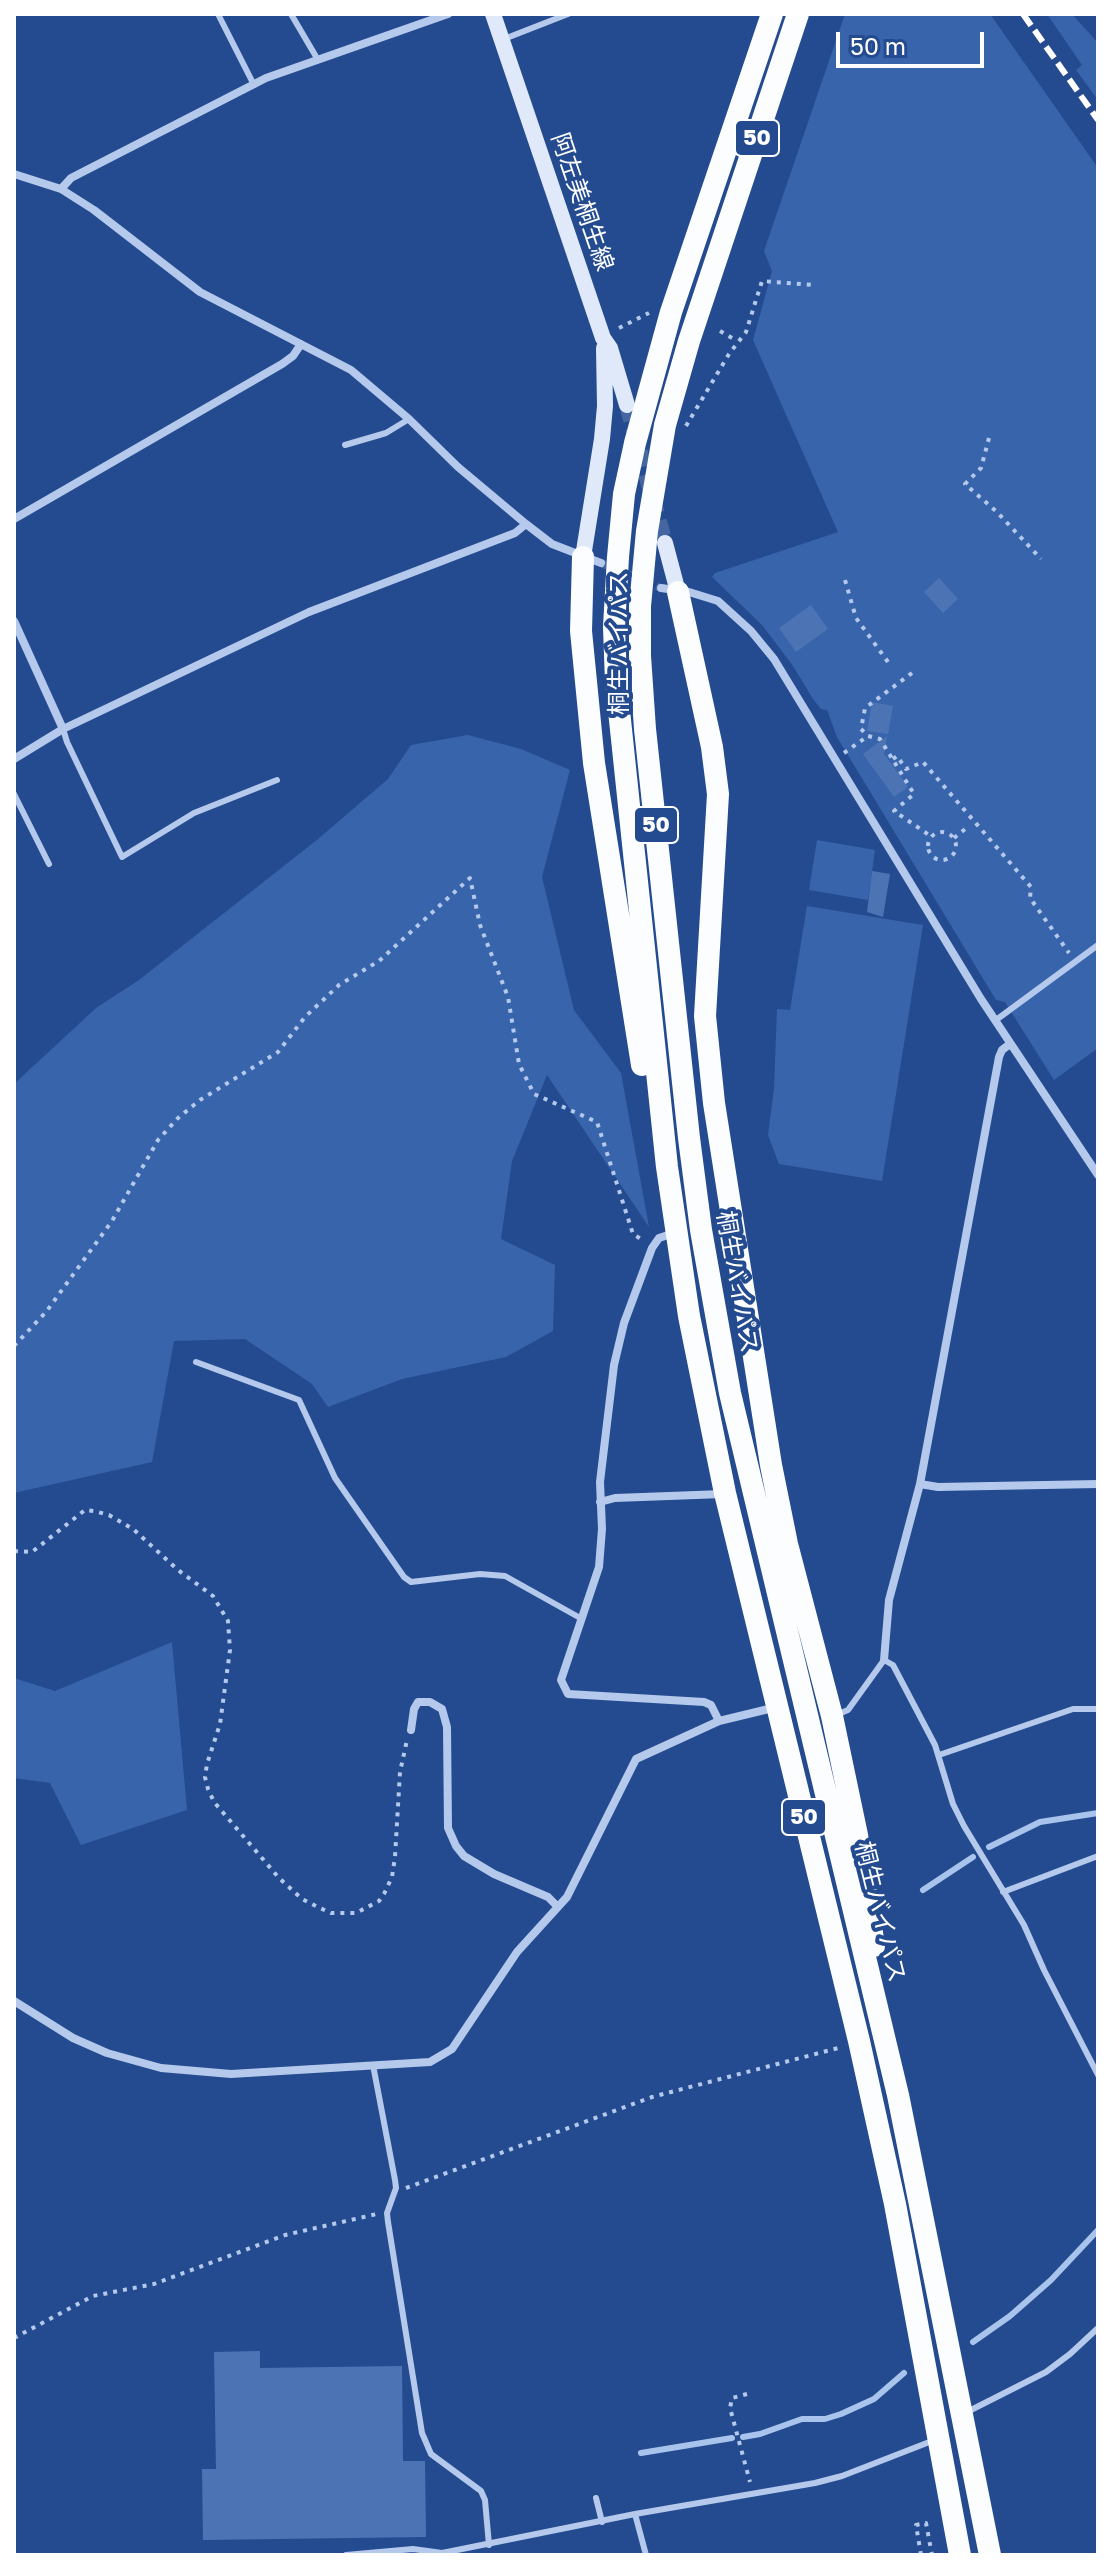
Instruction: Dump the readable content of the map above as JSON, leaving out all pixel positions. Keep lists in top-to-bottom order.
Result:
{
  "streets": {
    "highway": ["50", "桐生バイパス"],
    "main road": ["阿左美桐生線"]
  },
  "crossings": [
    ["50", "桐生バイパス"]
  ],
  "scale_bar": "50 m"
}
